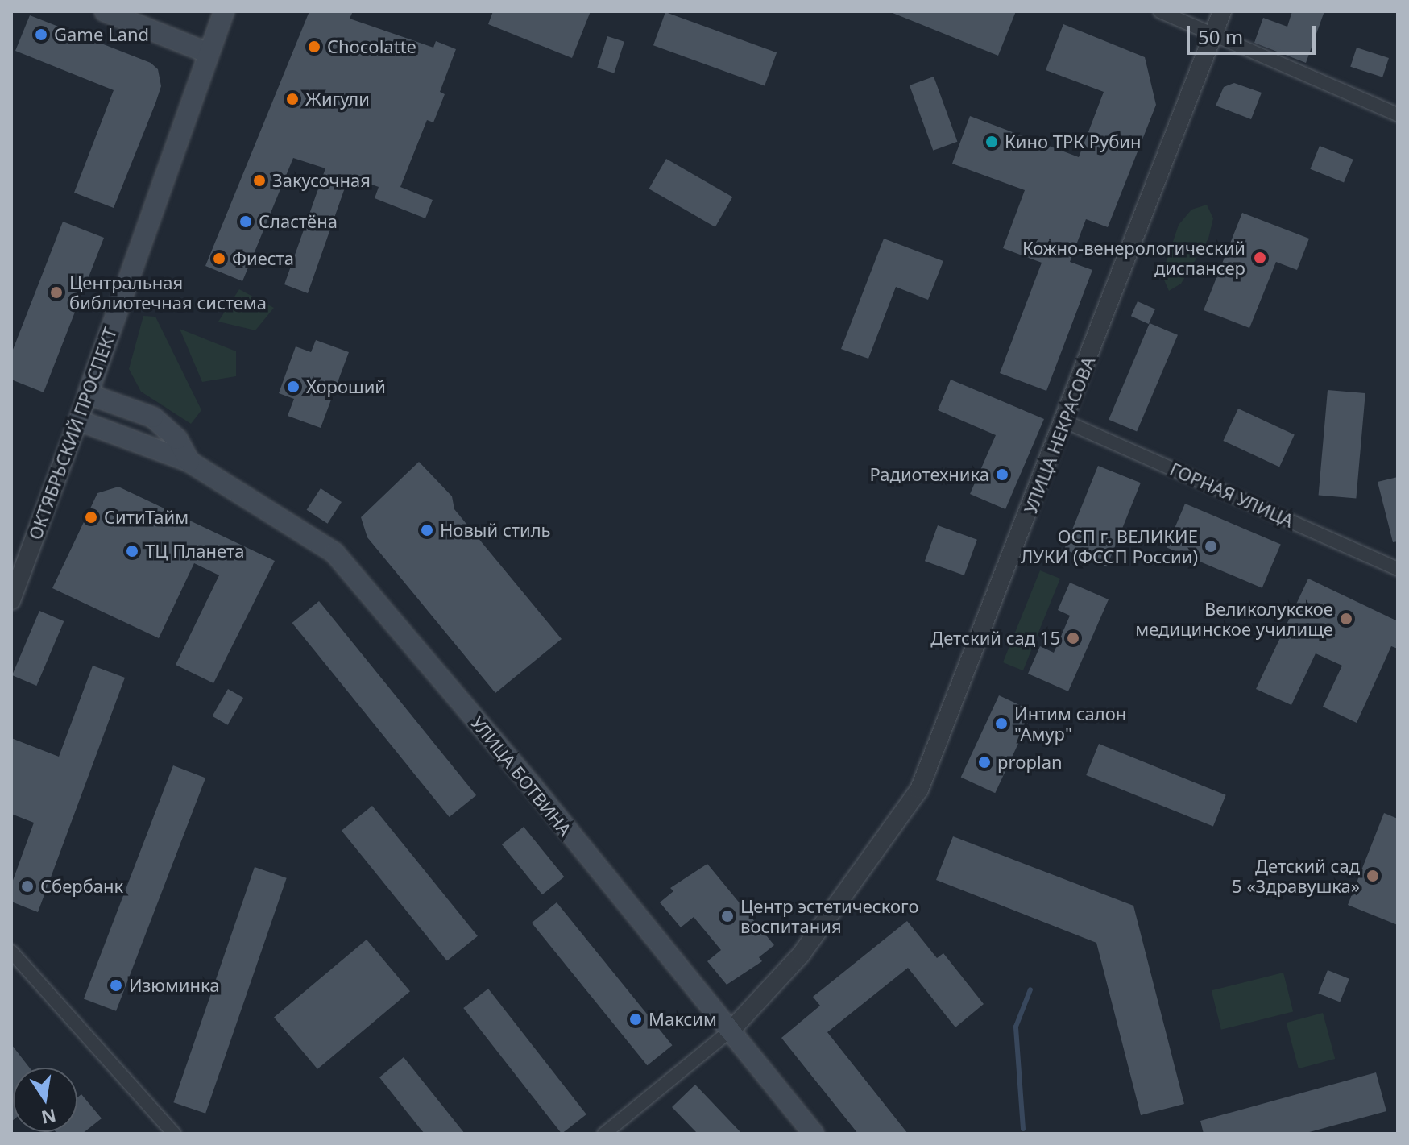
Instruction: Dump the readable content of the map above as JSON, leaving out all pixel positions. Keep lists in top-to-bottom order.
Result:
{
  "streets": {
    "main road": ["ОКТЯБРЬСКИЙ ПРОСПЕКТ", "УЛИЦА БОТВИНА"],
    "street": ["УЛИЦА НЕКРАСОВА", "ГОРНАЯ УЛИЦА"]
  },
  "crossings": [
    ["ОКТЯБРЬСКИЙ ПРОСПЕКТ", "УЛИЦА БОТВИНА"],
    ["УЛИЦА НЕКРАСОВА", "ГОРНАЯ УЛИЦА"],
    ["УЛИЦА НЕКРАСОВА", "УЛИЦА БОТВИНА"]
  ],
  "places": [
    "Game Land",
    "Chocolatte",
    "Жигули",
    "Кино ТРК Рубин",
    "Закусочная",
    "Сластёна",
    "Кожно-венерологический диспансер",
    "Фиеста",
    "Центральная библиотечная система",
    "Хороший",
    "Радиотехника",
    "СитиТайм",
    "Новый стиль",
    "ОСП г. ВЕЛИКИЕ ЛУКИ (ФССП России)",
    "ТЦ Планета",
    "Великолукское медицинское училище",
    "Детский сад 15",
    "Интим салон \"Амур\"",
    "proplan",
    "Детский сад 5 «Здравушка»",
    "Сбербанк",
    "Центр эстетического воспитания",
    "Изюминка",
    "Максим"
  ],
  "scale_bar": "50 m",
  "north": "bottom"
}
